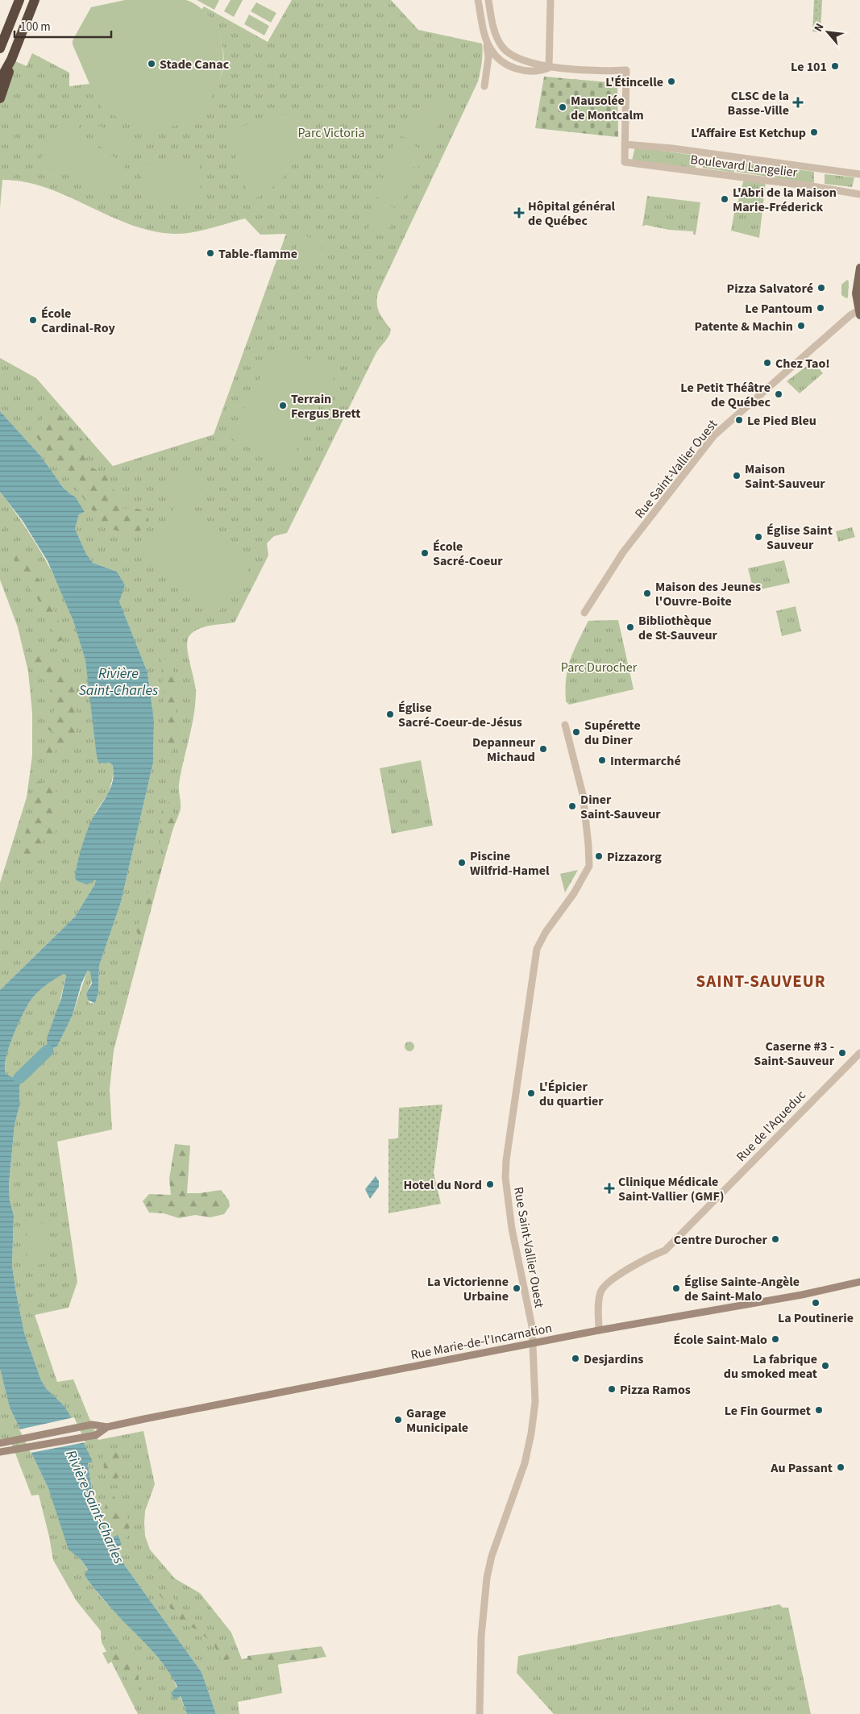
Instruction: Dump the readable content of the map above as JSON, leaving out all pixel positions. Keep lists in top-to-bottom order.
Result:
{
  "streets": {
    "main road": ["Rue Marie-de-l'Incarnation"],
    "street": ["Boulevard Langelier", "Rue Saint-Vallier Ouest", "Rue de l'Aqueduc"]
  },
  "crossings": [
    ["Rue Saint-Vallier Ouest", "Rue Marie-de-l'Incarnation"],
    ["Rue de l'Aqueduc", "Rue Marie-de-l'Incarnation"]
  ],
  "districts": ["SAINT-SAUVEUR"],
  "water": ["Rivière Saint-Charles"],
  "parks": ["Parc Victoria", "Parc Durocher"],
  "places": {
    "other": [
      "Stade Canac",
      "Le 101",
      "L'Étincelle",
      "Mausolée de Montcalm",
      "L'Affaire Est Ketchup",
      "L'Abri de la Maison Marie-Fréderick",
      "Table-flamme",
      "Pizza Salvatoré",
      "Le Pantoum",
      "École Cardinal-Roy",
      "Patente & Machin",
      "Chez Tao!",
      "Le Petit Théâtre de Québec",
      "Terrain Fergus Brett",
      "Le Pied Bleu",
      "Maison Saint-Sauveur",
      "Église Saint Sauveur",
      "École Sacré-Coeur",
      "Maison des Jeunes l'Ouvre-Boite",
      "Bibliothèque de St-Sauveur",
      "Église Sacré-Coeur-de-Jésus",
      "Supérette du Diner",
      "Depanneur Michaud",
      "Intermarché",
      "Diner Saint-Sauveur",
      "Pizzazorg",
      "Piscine Wilfrid-Hamel",
      "Caserne #3 - Saint-Sauveur",
      "L'Épicier du quartier",
      "Hotel du Nord",
      "Centre Durocher",
      "La Victorienne Urbaine",
      "Église Sainte-Angèle de Saint-Malo",
      "La Poutinerie",
      "École Saint-Malo",
      "Desjardins",
      "La fabrique du smoked meat",
      "Pizza Ramos",
      "Le Fin Gourmet",
      "Garage Municipale",
      "Au Passant"
    ],
    "health": ["CLSC de la Basse-Ville", "Hôpital général de Québec", "Clinique Médicale Saint-Vallier (GMF)"]
  },
  "scale_bar": "100 m",
  "north": "top left"
}
